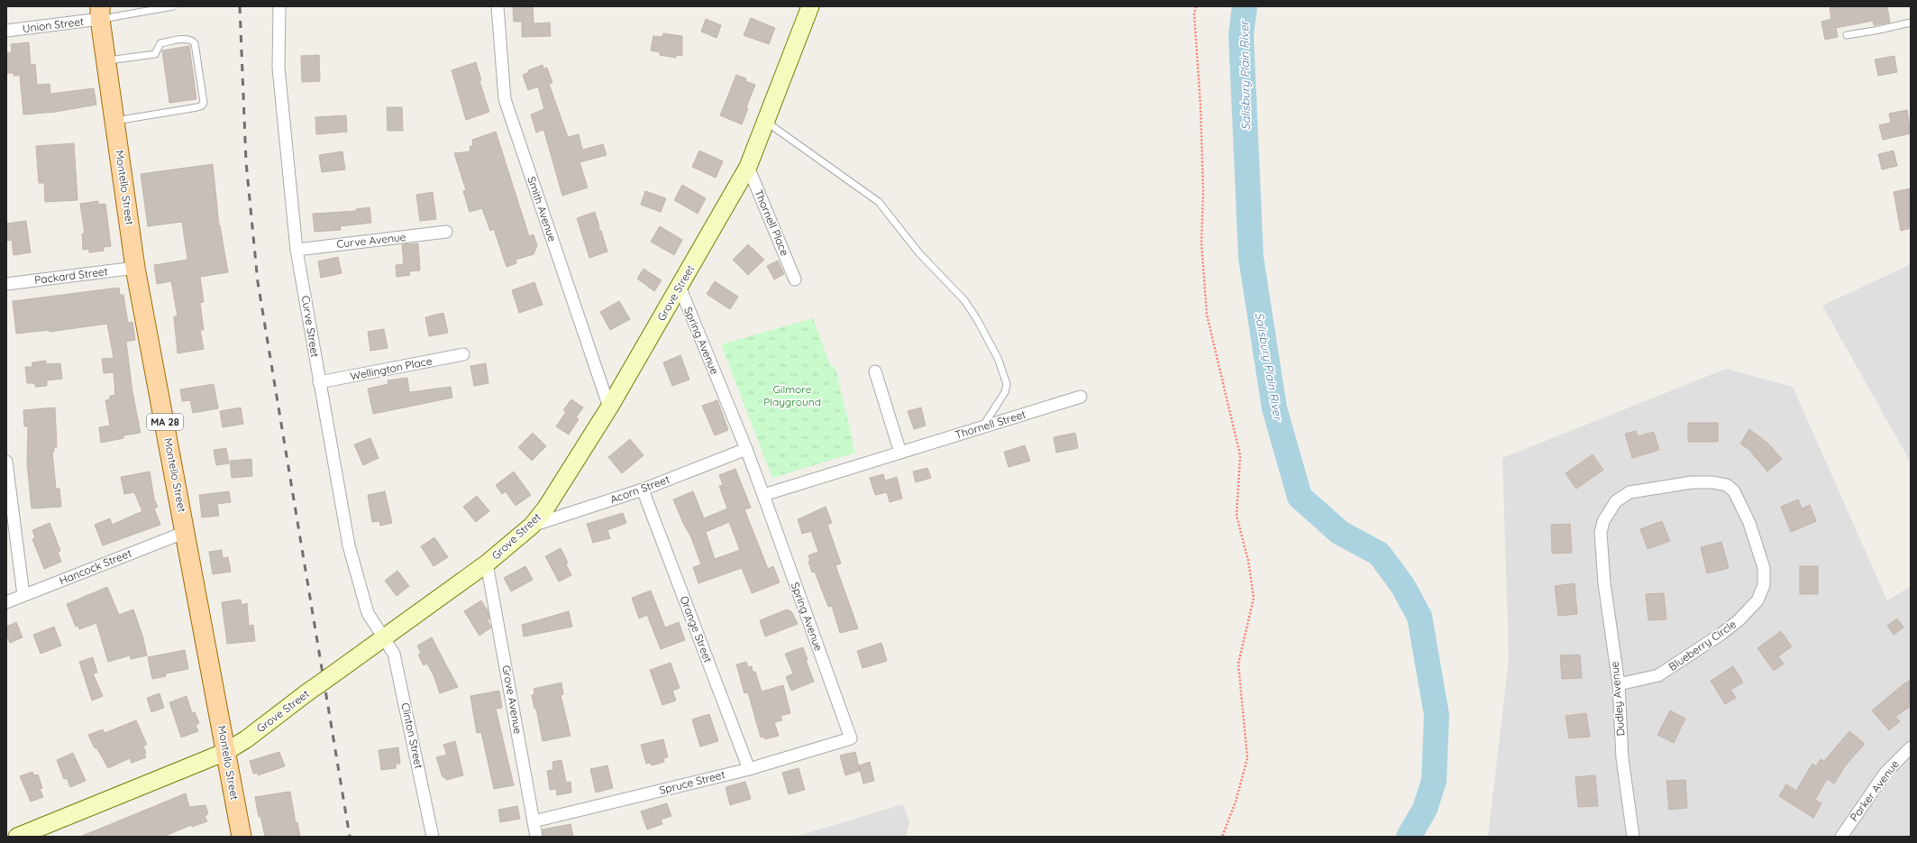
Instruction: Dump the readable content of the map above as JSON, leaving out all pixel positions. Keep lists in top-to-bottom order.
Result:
{
  "streets": {
    "main road": ["Montello Street", "Grove Street", "MA 28"],
    "street": [
      "Union Street",
      "Smith Avenue",
      "Thornell Place",
      "Curve Avenue",
      "Packard Street",
      "Curve Street",
      "Spring Avenue",
      "Wellington Place",
      "Thornell Street",
      "Acorn Street",
      "Hancock Street",
      "Orange Street",
      "Blueberry Circle",
      "Dudley Avenue",
      "Grove Avenue",
      "Clinton Street",
      "Spruce Street",
      "Parker Avenue"
    ]
  },
  "crossings": [
    ["Union Street", "Montello Street"],
    ["Montello Street", "Packard Street"],
    ["Montello Street", "Grove Street"],
    ["Montello Street", "Hancock Street"],
    ["Smith Avenue", "Grove Street"],
    ["Thornell Place", "Grove Street"],
    ["Curve Avenue", "Curve Street"],
    ["Grove Street", "Curve Street"],
    ["Grove Street", "Spring Avenue"],
    ["Grove Street", "Acorn Street"],
    ["Grove Street", "Grove Avenue"],
    ["Grove Street", "Clinton Street"],
    ["Curve Street", "Wellington Place"],
    ["Curve Street", "Clinton Street"],
    ["Spring Avenue", "Acorn Street"],
    ["Spring Avenue", "Spruce Street"],
    ["Acorn Street", "Orange Street"],
    ["Orange Street", "Spruce Street"],
    ["Blueberry Circle", "Dudley Avenue"],
    ["Grove Avenue", "Spruce Street"]
  ],
  "water": ["Salisbury Plain River"],
  "parks": ["Gilmore Playground"]
}
